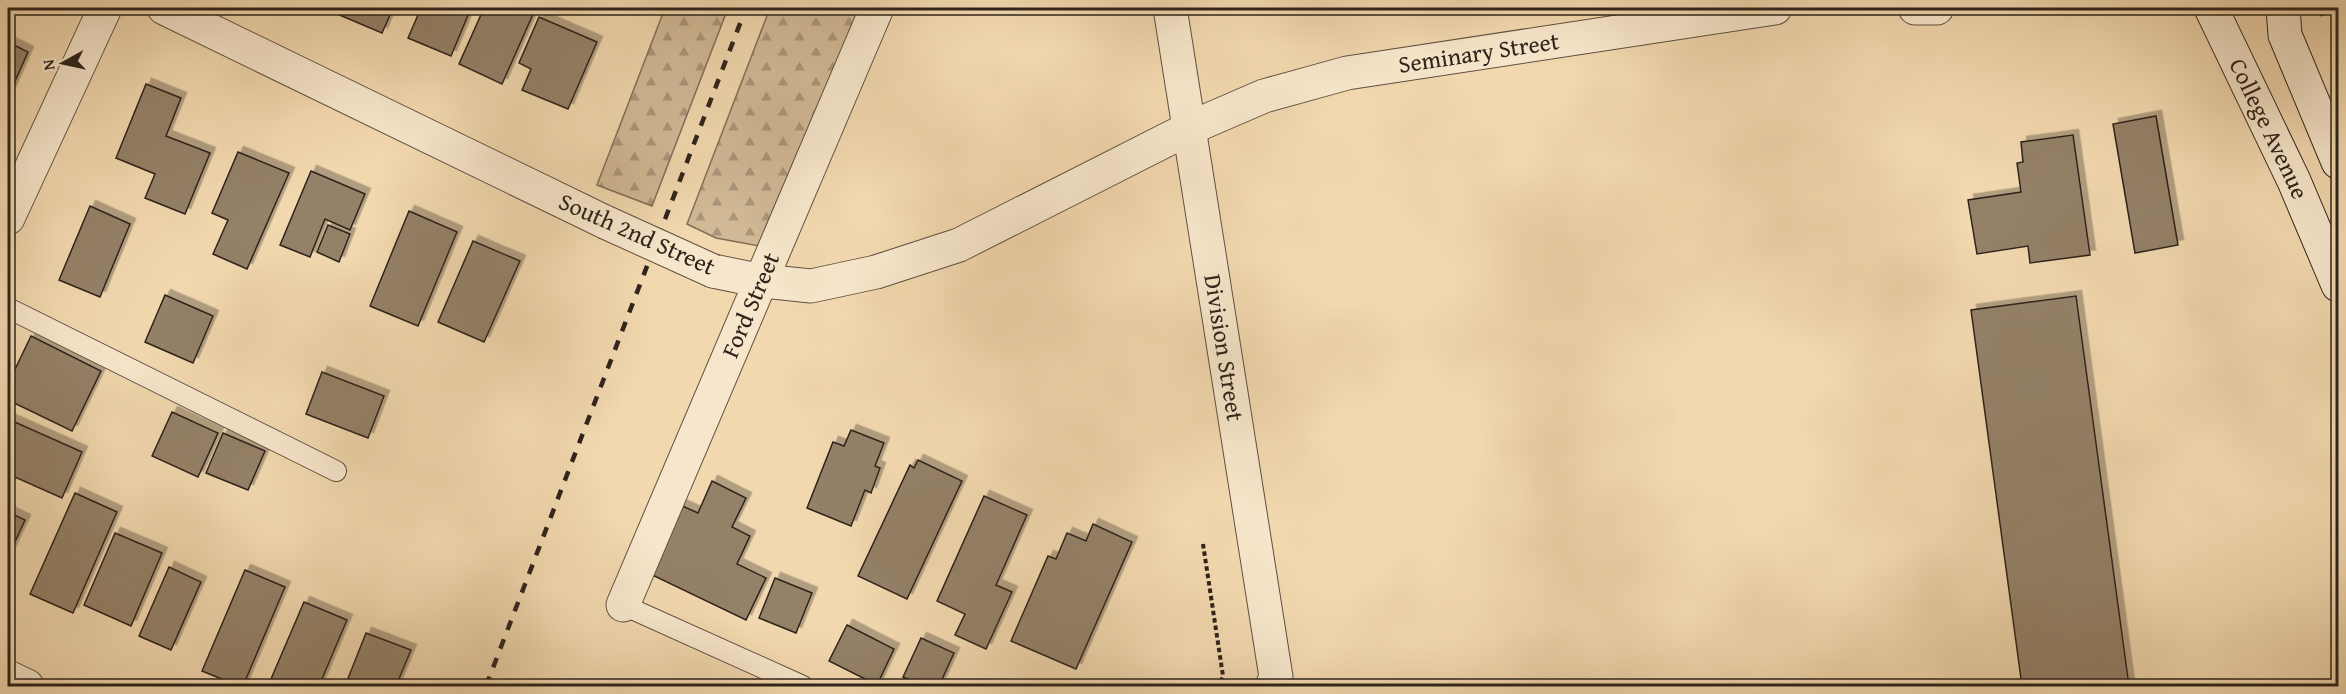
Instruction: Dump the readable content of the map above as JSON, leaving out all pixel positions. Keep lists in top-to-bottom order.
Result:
{
  "streets": {
    "street": [
      "Seminary Street",
      "College Avenue",
      "South 2nd Street",
      "Ford Street",
      "Division Street"
    ]
  },
  "crossings": [
    ["Seminary Street", "South 2nd Street"],
    ["Seminary Street", "Division Street"],
    ["South 2nd Street", "Ford Street"],
    ["South 2nd Street", "Division Street"]
  ],
  "north": "left"
}
